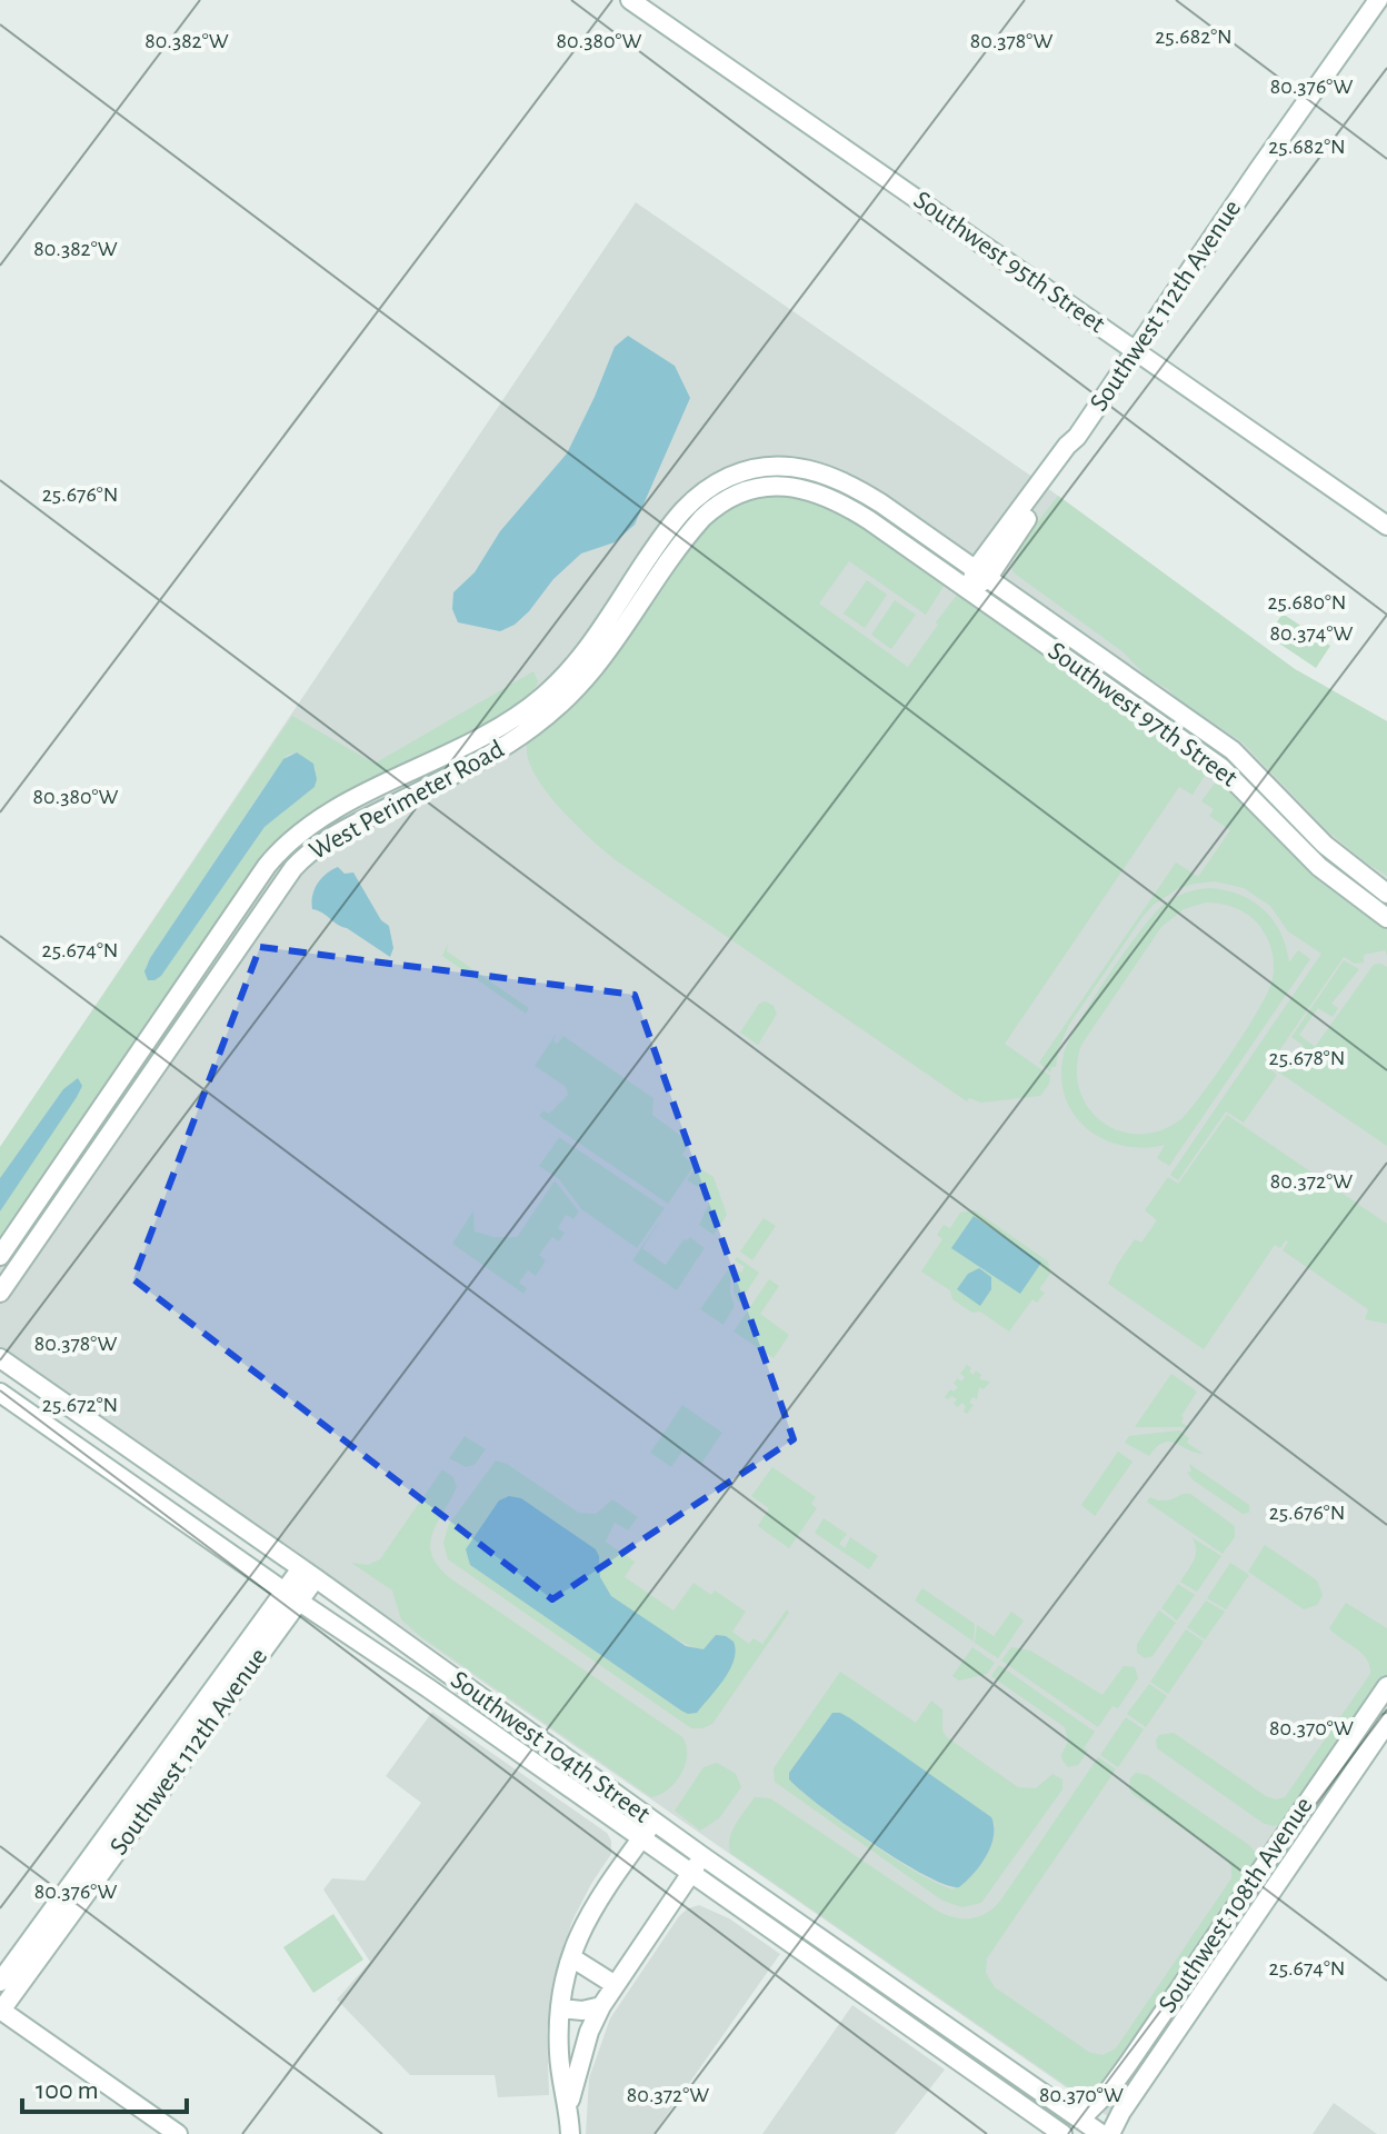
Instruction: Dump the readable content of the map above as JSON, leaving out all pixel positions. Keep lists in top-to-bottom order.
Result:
{
  "streets": {
    "street": [
      "Southwest 95th Street",
      "Southwest 112th Avenue",
      "Southwest 97th Street",
      "West Perimeter Road",
      "Southwest 104th Street",
      "Southwest 108th Avenue"
    ]
  },
  "crossings": [
    ["Southwest 95th Street", "Southwest 112th Avenue"],
    ["Southwest 112th Avenue", "Southwest 97th Street"],
    ["Southwest 112th Avenue", "West Perimeter Road"],
    ["Southwest 112th Avenue", "Southwest 104th Street"],
    ["Southwest 97th Street", "West Perimeter Road"],
    ["Southwest 104th Street", "Southwest 108th Avenue"]
  ],
  "scale_bar": "100 m",
  "coordinates": [
    "25.682°N",
    "80.382°W",
    "80.380°W",
    "80.378°W",
    "80.376°W",
    "25.676°N",
    "25.680°N",
    "80.374°W",
    "25.674°N",
    "25.678°N",
    "80.372°W",
    "25.672°N",
    "80.370°W"
  ]
}
